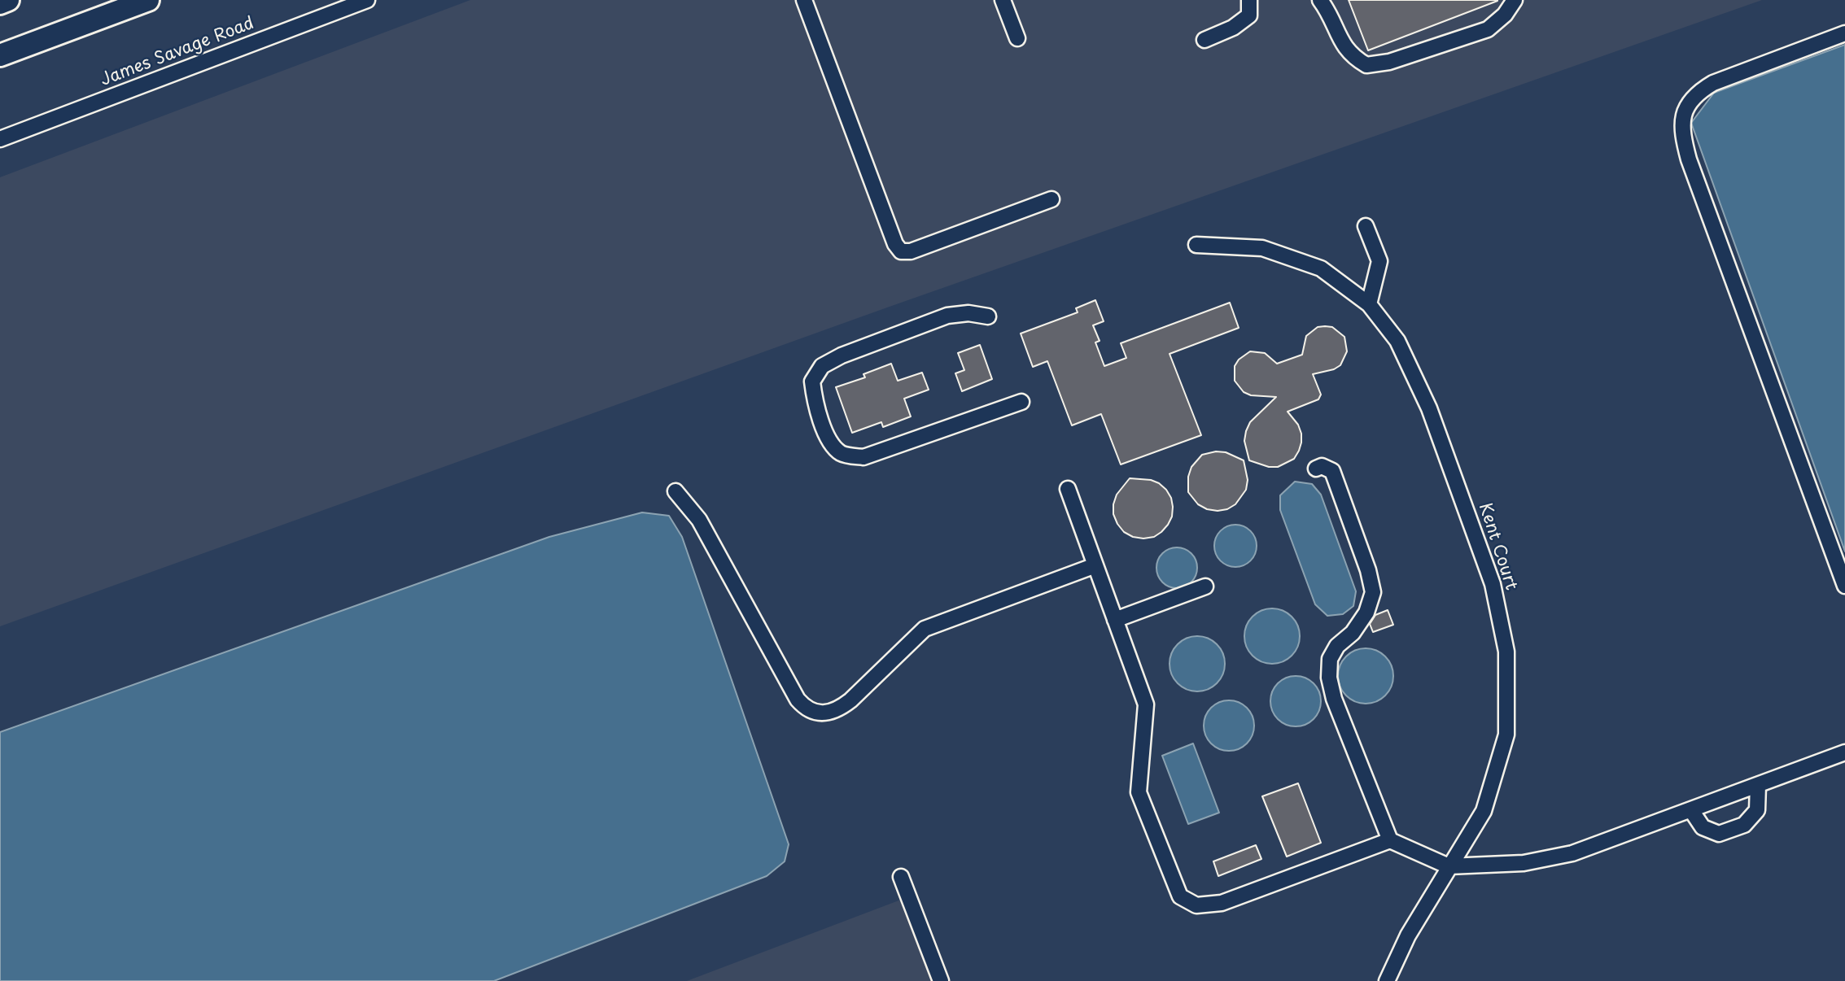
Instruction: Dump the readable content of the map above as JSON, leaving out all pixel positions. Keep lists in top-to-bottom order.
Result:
{
  "streets": {
    "street": ["James Savage Road", "Kent Court"]
  }
}
